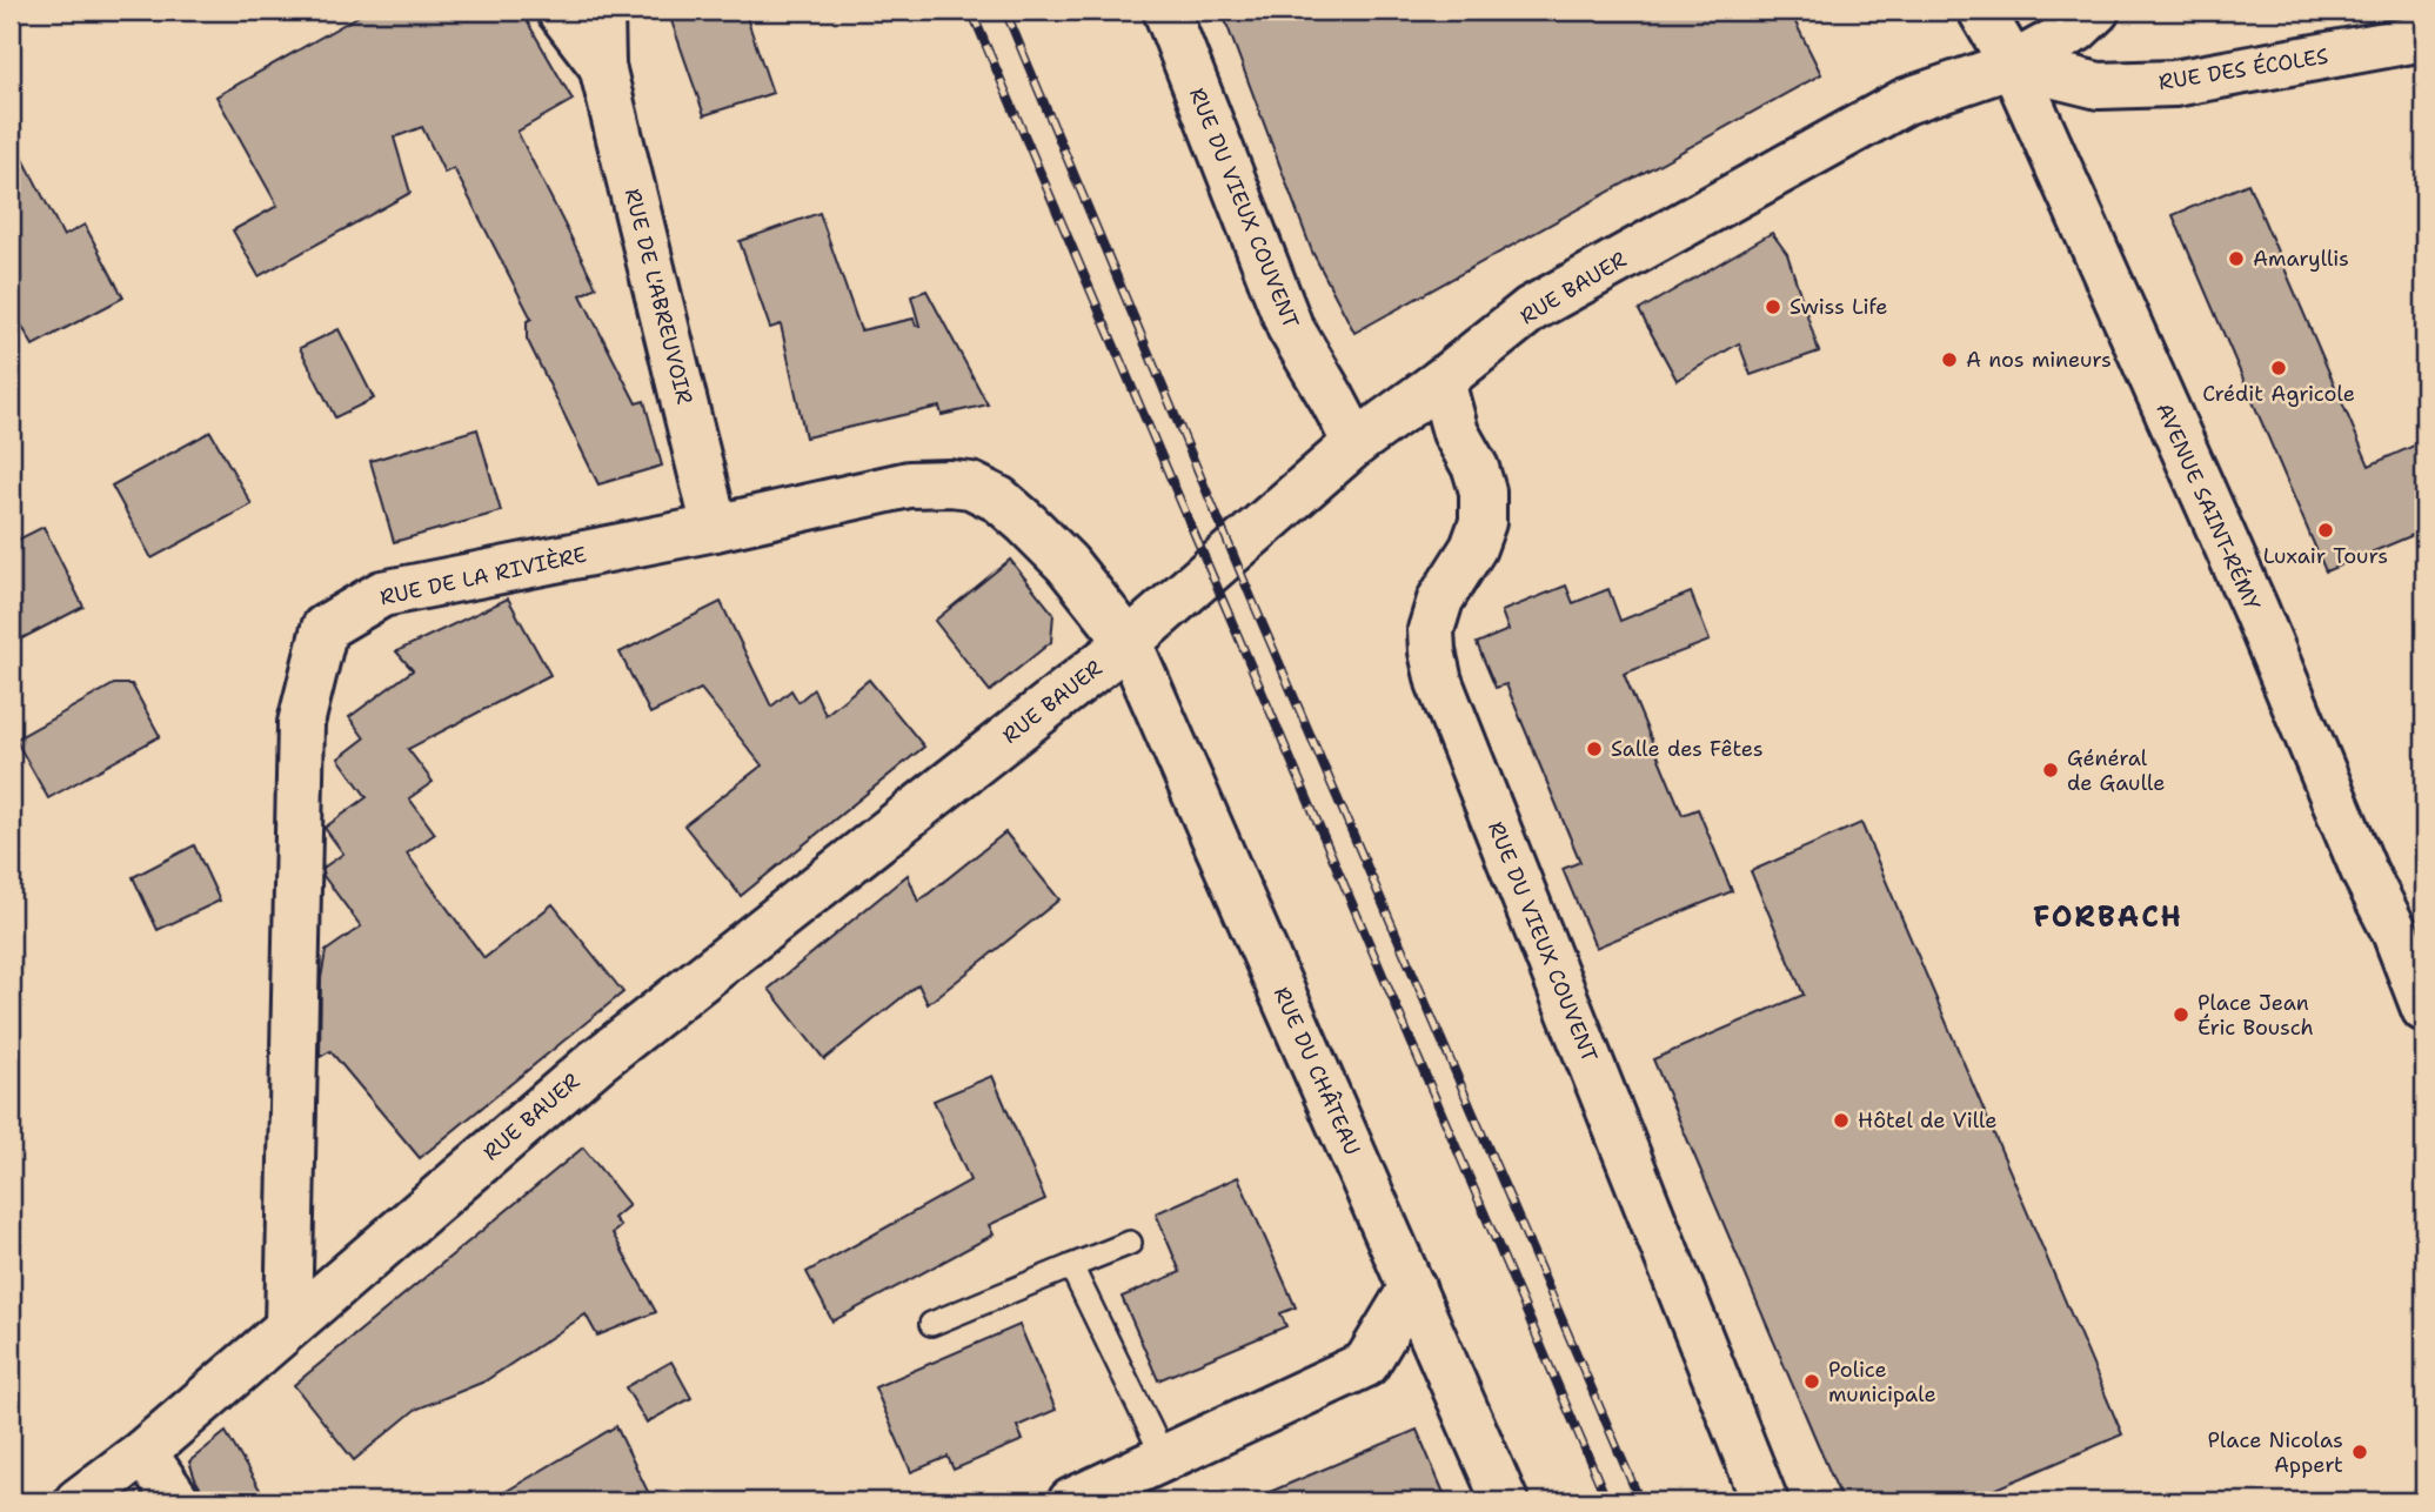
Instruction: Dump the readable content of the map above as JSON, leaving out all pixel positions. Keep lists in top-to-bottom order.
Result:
{
  "streets": {
    "street": [
      "RUE DES ÉCOLES",
      "RUE DU VIEUX COUVENT",
      "RUE BAUER",
      "RUE DE L'ABREUVOIR",
      "AVENUE SAINT-RÉMY",
      "RUE DE LA RIVIÈRE",
      "RUE DU CHÂTEAU"
    ]
  },
  "crossings": [
    ["RUE DES ÉCOLES", "RUE BAUER"],
    ["RUE DES ÉCOLES", "AVENUE SAINT-RÉMY"],
    ["RUE DU VIEUX COUVENT", "RUE BAUER"],
    ["RUE BAUER", "AVENUE SAINT-RÉMY"],
    ["RUE BAUER", "RUE DE LA RIVIÈRE"],
    ["RUE BAUER", "RUE DU CHÂTEAU"],
    ["RUE DE L'ABREUVOIR", "RUE DE LA RIVIÈRE"],
    ["RUE DE LA RIVIÈRE", "RUE DU CHÂTEAU"]
  ],
  "districts": ["FORBACH"],
  "places": [
    "Amaryllis",
    "Swiss Life",
    "A nos mineurs",
    "Crédit Agricole",
    "Luxair Tours",
    "Salle des Fêtes",
    "Général de Gaulle",
    "Place Jean Éric Bousch",
    "Hôtel de Ville",
    "Police municipale",
    "Place Nicolas Appert"
  ]
}
